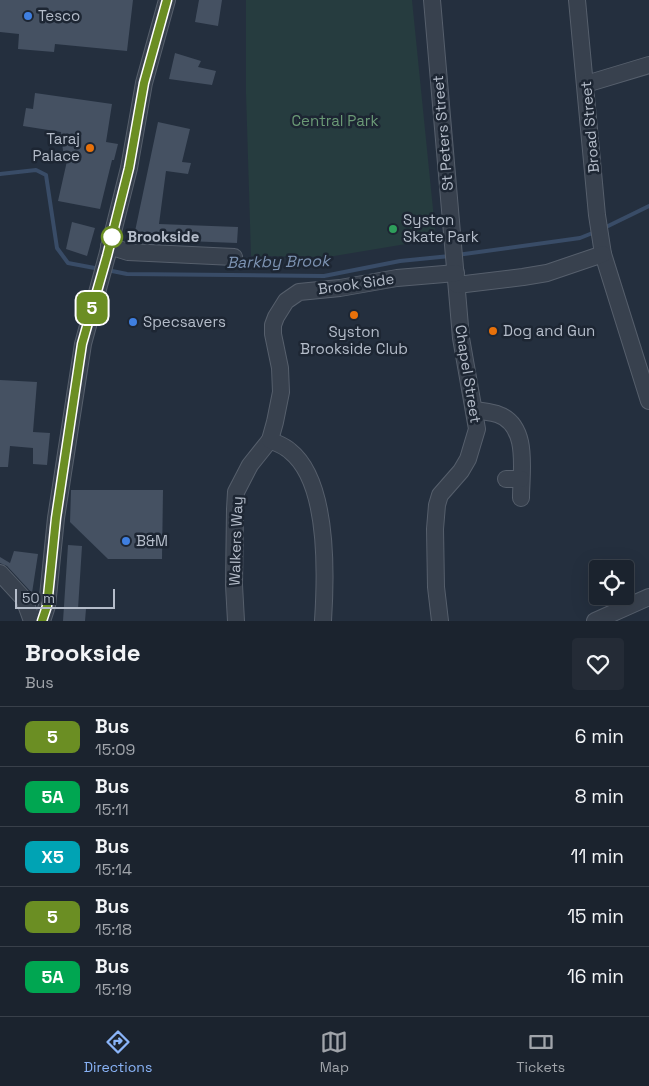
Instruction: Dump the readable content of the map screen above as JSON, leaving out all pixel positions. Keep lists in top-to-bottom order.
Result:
{
  "streets": {
    "street": [
      "Broad Street",
      "St Peters Street",
      "Brook Side",
      "Chapel Street",
      "Walkers Way"
    ]
  },
  "crossings": [
    ["Broad Street", "Brook Side"],
    ["St Peters Street", "Brook Side"],
    ["St Peters Street", "Chapel Street"],
    ["Brook Side", "Chapel Street"],
    ["Brook Side", "Walkers Way"]
  ],
  "water": ["Barkby Brook"],
  "parks": ["Central Park"],
  "places": [
    "Tesco",
    "Taraj Palace",
    "Syston Skate Park",
    "Brookside",
    "Syston Brookside Club",
    "Specsavers",
    "Dog and Gun",
    "B&M"
  ],
  "lines": ["bus line 5"],
  "scale_bar": "50 m",
  "page": {
    "on_map": "5",
    "scale": "50 m",
    "heading": ["Brookside", "Bus"],
    "list": [
      {
        "mark": "5",
        "name": "Bus",
        "note": "15:09",
        "value": "6 min"
      },
      {
        "mark": "5A",
        "name": "Bus",
        "note": "15:11",
        "value": "8 min"
      },
      {
        "mark": "X5",
        "name": "Bus",
        "note": "15:14",
        "value": "11 min"
      },
      {
        "mark": "5",
        "name": "Bus",
        "note": "15:18",
        "value": "15 min"
      },
      {
        "mark": "5A",
        "name": "Bus",
        "note": "15:19",
        "value": "16 min"
      }
    ],
    "tabs": ["Directions", "Map", "Tickets"]
  }
}
